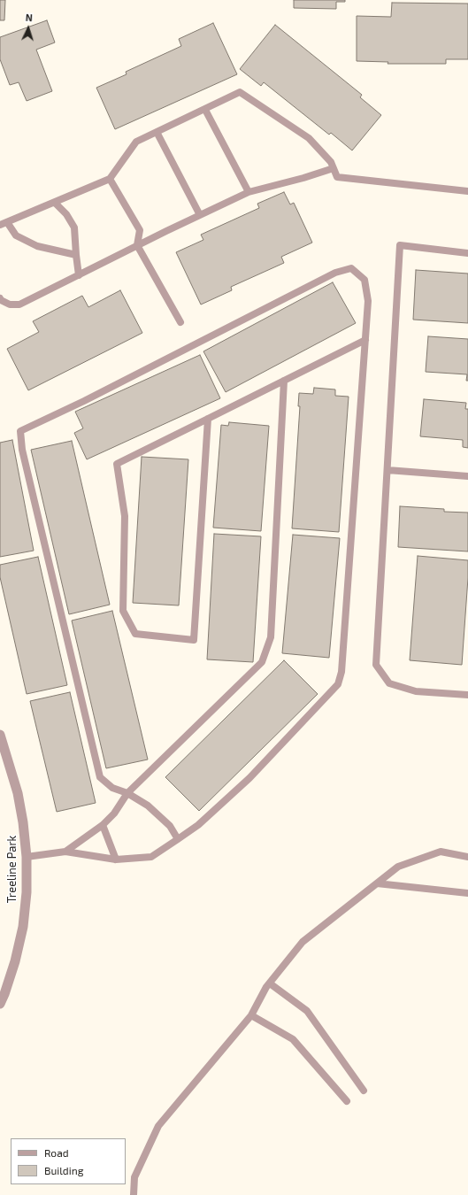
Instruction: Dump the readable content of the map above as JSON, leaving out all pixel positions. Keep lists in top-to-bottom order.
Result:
{
  "streets": {
    "street": ["Treeline Park"]
  },
  "legend": ["Road", "Building"],
  "north": "top"
}
